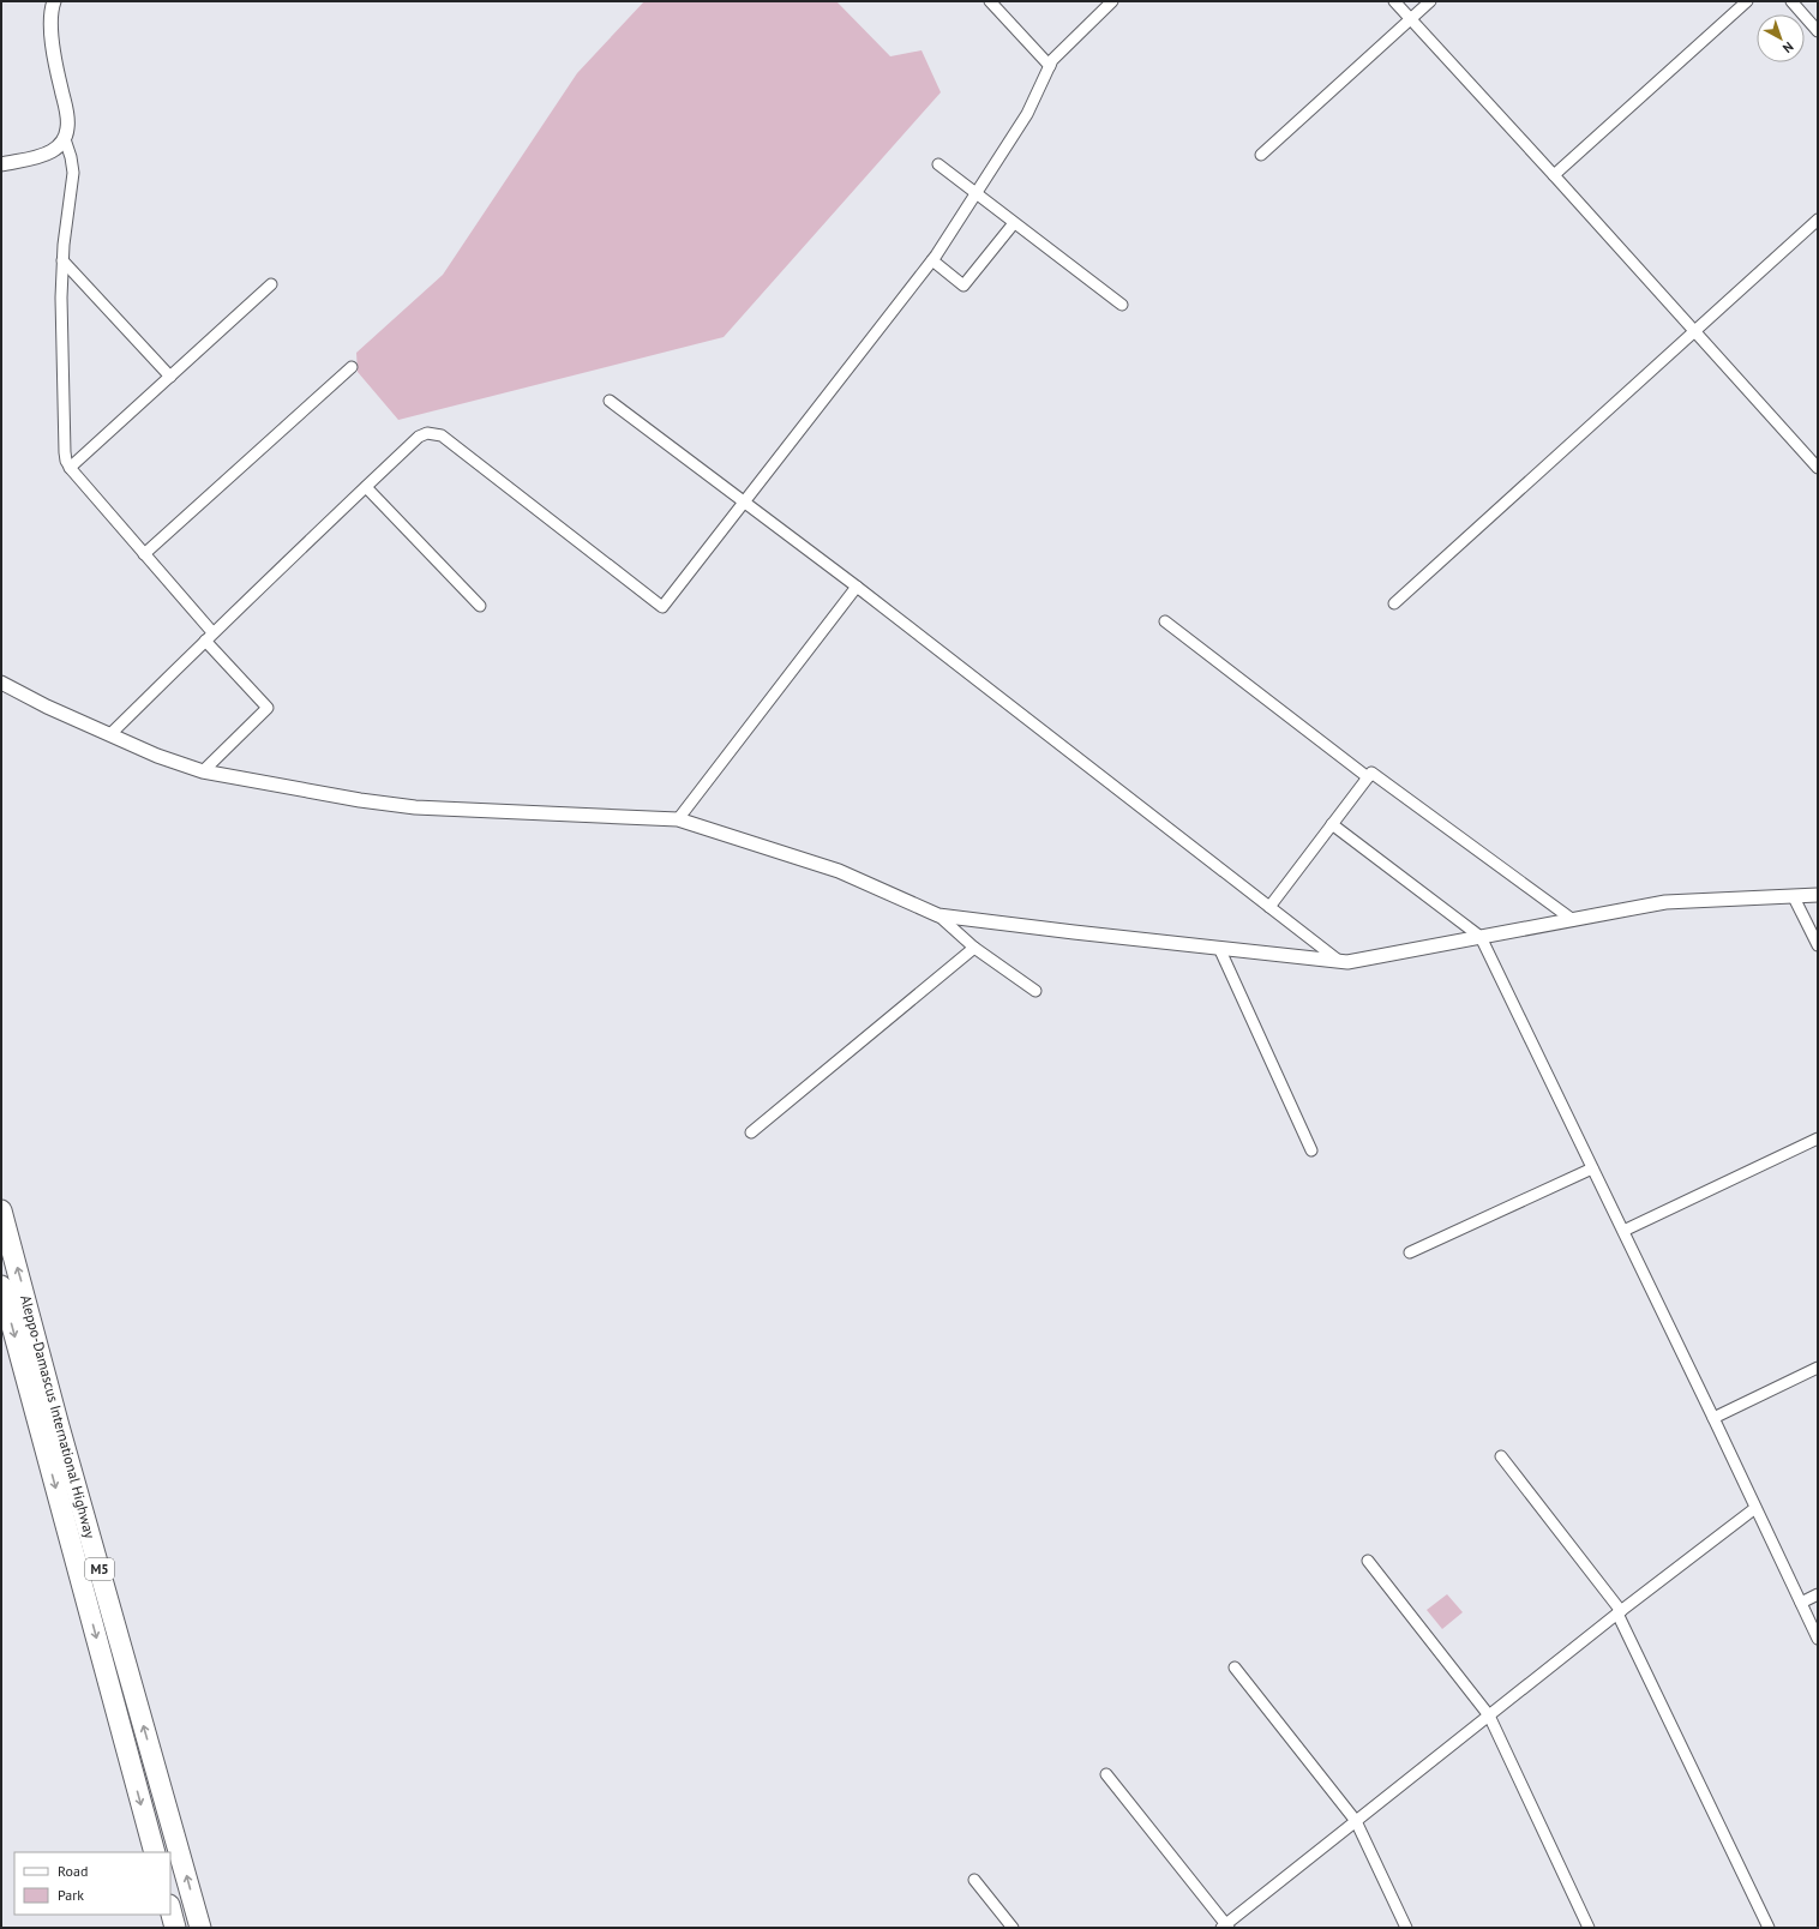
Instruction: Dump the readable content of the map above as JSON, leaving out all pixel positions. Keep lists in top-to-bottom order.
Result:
{
  "streets": {
    "highway": ["Aleppo-Damascus International Highway", "M5"]
  },
  "legend": ["Road", "Park"],
  "north": "bottom right"
}
